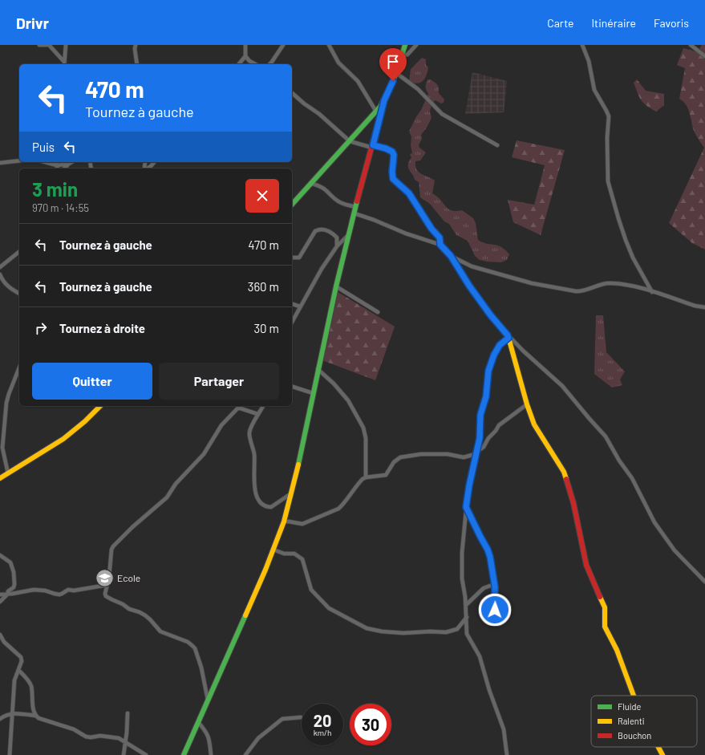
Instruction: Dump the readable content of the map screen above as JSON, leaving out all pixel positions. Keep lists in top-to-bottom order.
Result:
{
  "places": {
    "school or university": ["Ecole"]
  },
  "legend": ["Fluide", "Ralenti", "Bouchon"],
  "page": {
    "header": "Drivr",
    "nav": ["Carte", "Itinéraire", "Favoris"],
    "turn": ["470 m", "Tournez à gauche"],
    "then": "Puis",
    "heading": ["3 min", "970 m · 14:55"],
    "list": [
      {
        "name": "Tournez à gauche",
        "value": "470 m"
      },
      {
        "name": "Tournez à gauche",
        "value": "360 m"
      },
      {
        "name": "Tournez à droite",
        "value": "30 m"
      }
    ],
    "buttons": ["Quitter", "Partager"],
    "speed": "20 km/h",
    "limit": "30"
  }
}
